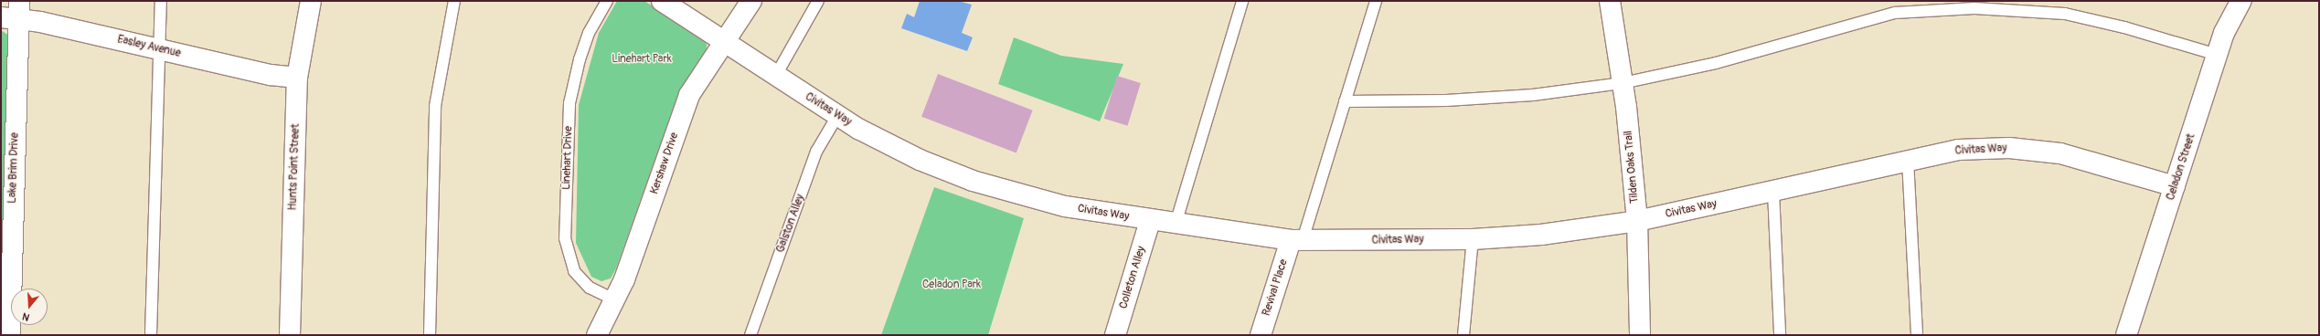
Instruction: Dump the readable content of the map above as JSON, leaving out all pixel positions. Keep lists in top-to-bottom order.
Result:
{
  "streets": {
    "street": [
      "Easley Avenue",
      "Civitas Way",
      "Kershaw Drive",
      "Hunts Point Street",
      "Tilden Oaks Trail",
      "Celadon Street",
      "Lake Brim Drive",
      "Colleton Alley",
      "Revival Place"
    ],
    "lane": ["Linehart Drive", "Galston Alley"]
  },
  "crossings": [
    ["Easley Avenue", "Hunts Point Street"],
    ["Easley Avenue", "Lake Brim Drive"],
    ["Civitas Way", "Kershaw Drive"],
    ["Civitas Way", "Tilden Oaks Trail"],
    ["Civitas Way", "Celadon Street"],
    ["Civitas Way", "Galston Alley"],
    ["Civitas Way", "Colleton Alley"],
    ["Civitas Way", "Revival Place"],
    ["Linehart Drive", "Kershaw Drive"]
  ],
  "parks": ["Linehart Park", "Celadon Park"],
  "north": "bottom"
}
